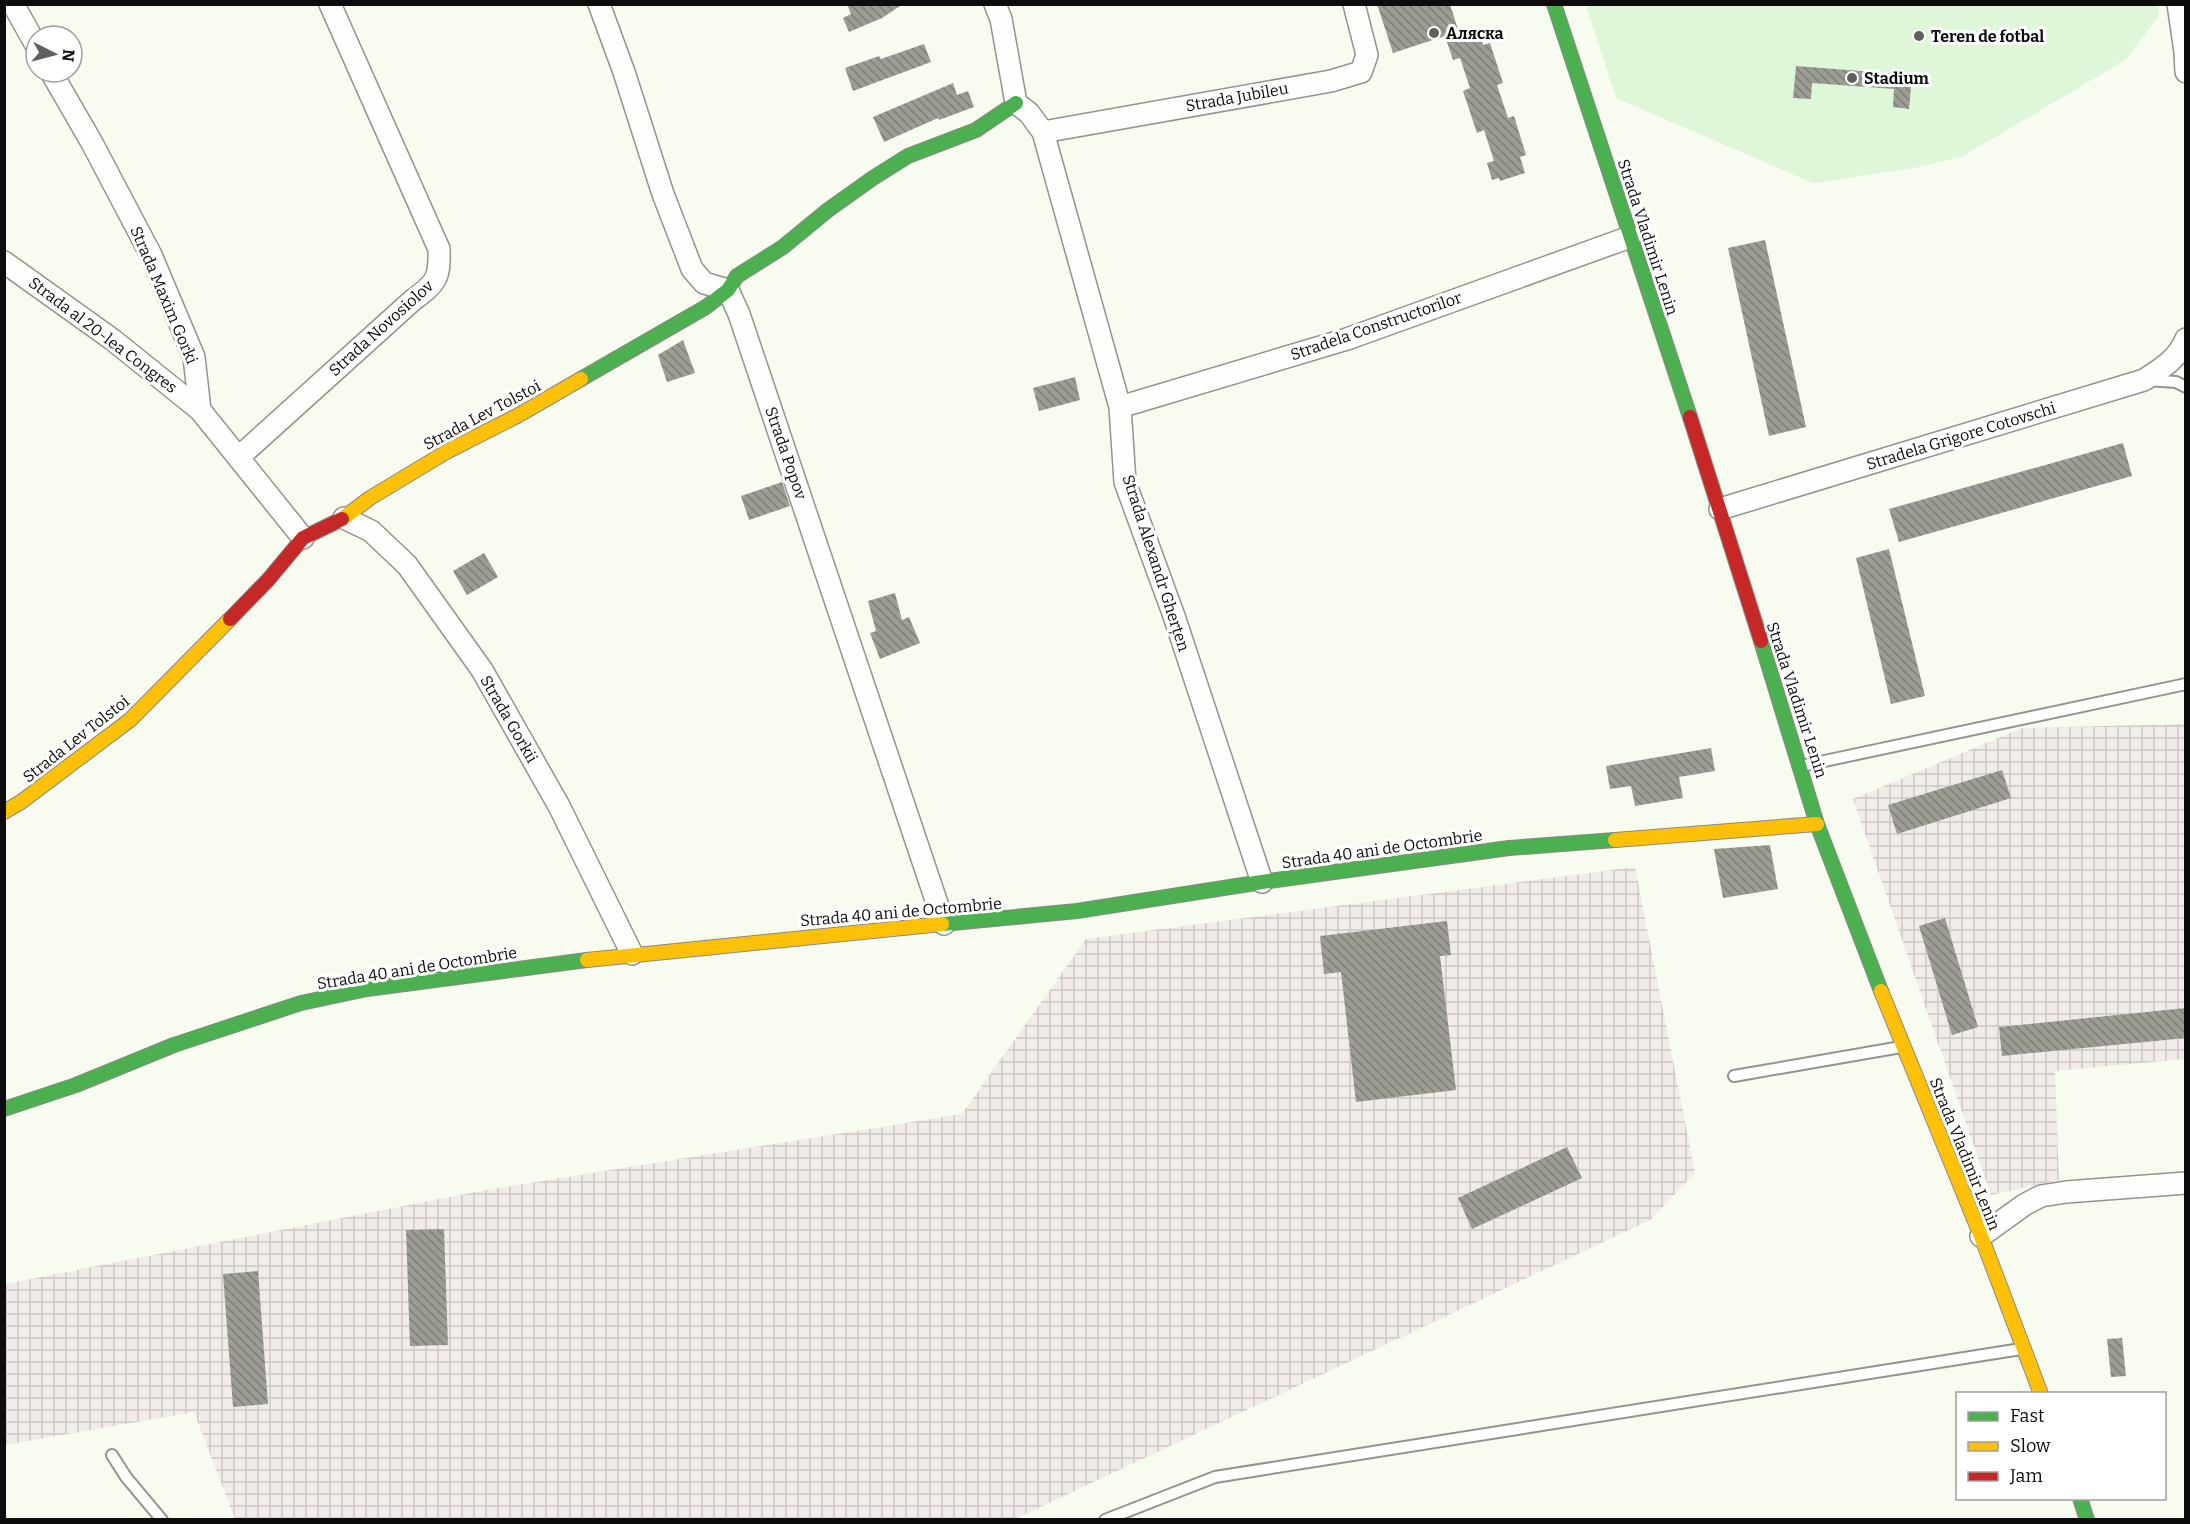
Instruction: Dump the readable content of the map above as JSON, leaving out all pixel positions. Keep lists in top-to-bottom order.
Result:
{
  "streets": {
    "street": [
      "Strada Jubileu",
      "Strada Vladimir Lenin",
      "Strada Maxim Gorki",
      "Stradela Constructorilor",
      "Strada Novosiolov",
      "Strada al 20-lea Congres",
      "Strada Lev Tolstoi",
      "Stradela Grigore Cotovschi",
      "Strada Popov",
      "Strada Alexandr Gherțen",
      "Strada Gorkii",
      "Strada 40 ani de Octombrie"
    ]
  },
  "crossings": [
    ["Strada Jubileu", "Strada Alexandr Gherțen"],
    ["Strada Vladimir Lenin", "Stradela Constructorilor"],
    ["Strada Vladimir Lenin", "Stradela Grigore Cotovschi"],
    ["Strada Vladimir Lenin", "Strada 40 ani de Octombrie"],
    ["Strada Maxim Gorki", "Strada al 20-lea Congres"],
    ["Stradela Constructorilor", "Strada Alexandr Gherțen"],
    ["Strada Lev Tolstoi", "Strada Popov"],
    ["Strada Lev Tolstoi", "Strada Alexandr Gherțen"],
    ["Strada Lev Tolstoi", "Strada Gorkii"],
    ["Strada Popov", "Strada 40 ani de Octombrie"],
    ["Strada Alexandr Gherțen", "Strada 40 ani de Octombrie"],
    ["Strada Gorkii", "Strada 40 ani de Octombrie"]
  ],
  "places": ["Аляска", "Teren de fotbal", "Stadium"],
  "legend": ["Fast", "Slow", "Jam"],
  "north": "right"
}
